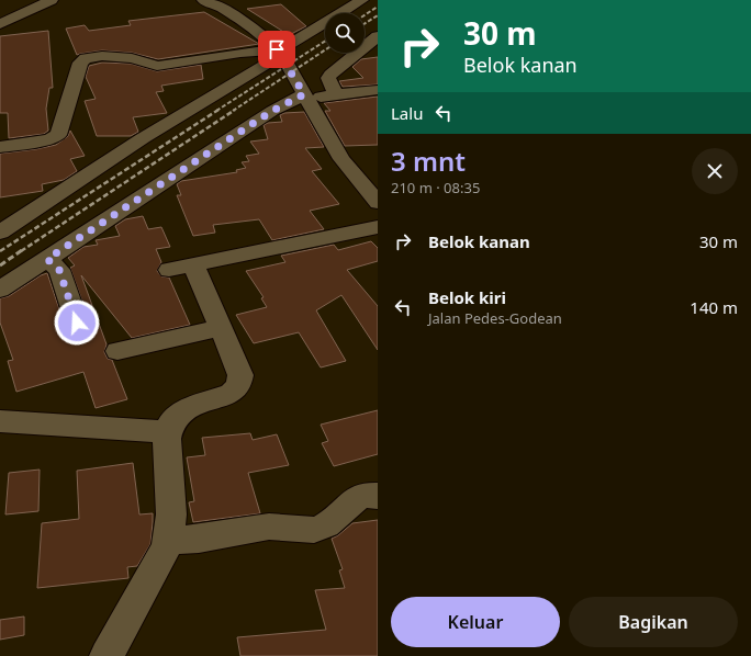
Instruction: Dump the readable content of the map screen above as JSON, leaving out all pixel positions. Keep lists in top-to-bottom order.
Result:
{
  "page": {
    "turn": ["30 m", "Belok kanan"],
    "then": "Lalu",
    "heading": ["3 mnt", "210 m · 08:35"],
    "list": [
      {
        "name": "Belok kanan",
        "value": "30 m"
      },
      {
        "name": "Belok kiri",
        "note": "Jalan Pedes-Godean",
        "value": "140 m"
      }
    ],
    "buttons": ["Keluar", "Bagikan"]
  }
}
